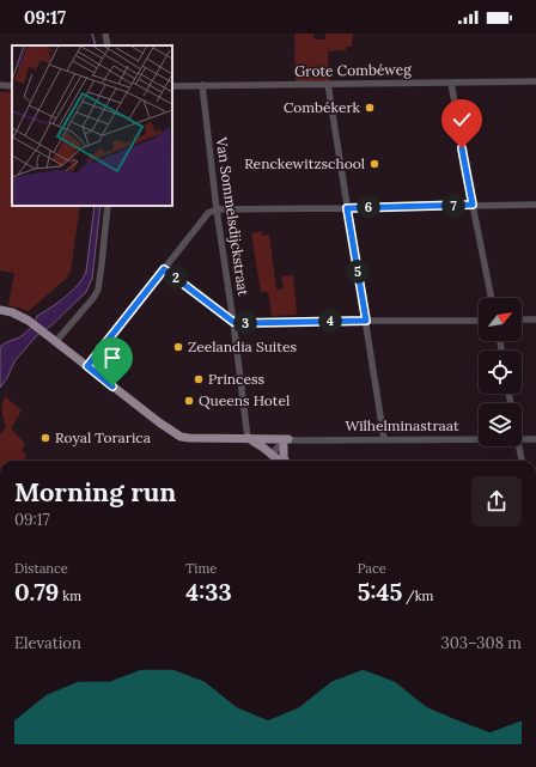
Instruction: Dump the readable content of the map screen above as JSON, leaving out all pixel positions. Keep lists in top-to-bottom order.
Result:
{
  "streets": {
    "street": ["Grote Combéweg", "Van Sommelsdijckstraat", "Wilhelminastraat"]
  },
  "crossings": [
    ["Grote Combéweg", "Van Sommelsdijckstraat"]
  ],
  "places": [
    "Combékerk",
    "Renckewitzschool",
    "Zeelandia Suites",
    "Princess",
    "Queens Hotel",
    "Royal Torarica"
  ],
  "north": "top right",
  "page": {
    "status": "09:17",
    "pins": [
      "7",
      "6",
      "5",
      "2",
      "4",
      "3"
    ],
    "heading": ["Morning run", "09:17"],
    "stats": [
      ["Distance", "0.79 km"],
      ["Time", "4:33"],
      ["Pace", "5:45 /km"]
    ],
    "chart": ["Elevation", "303–308 m"]
  }
}
